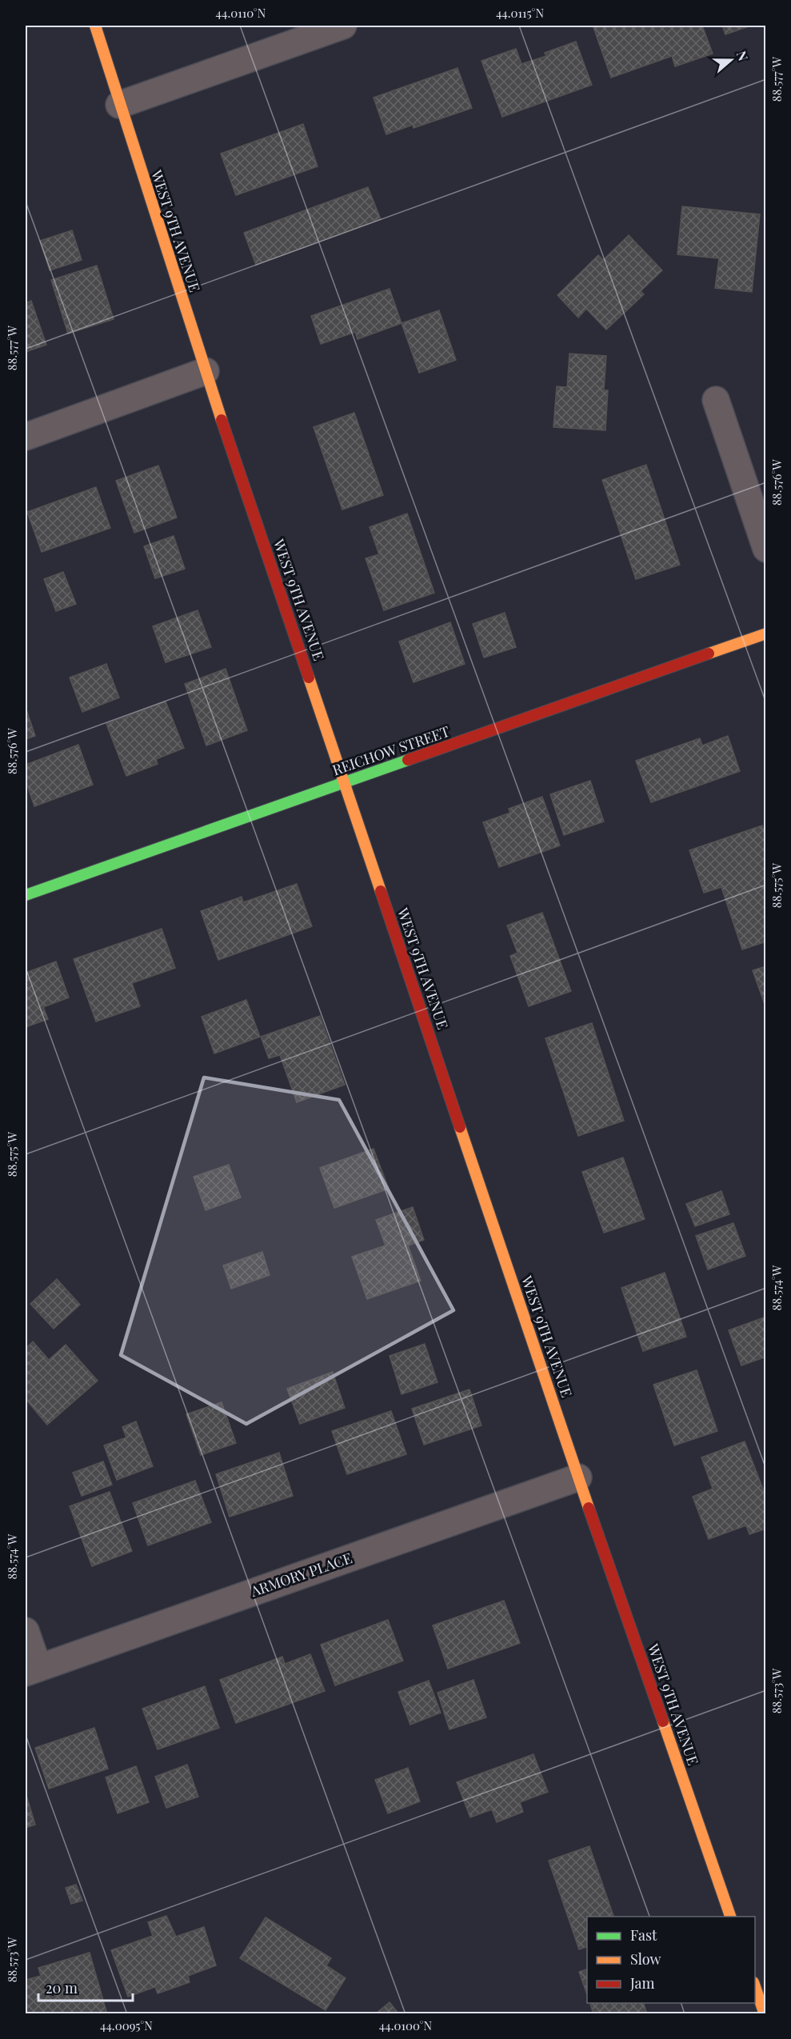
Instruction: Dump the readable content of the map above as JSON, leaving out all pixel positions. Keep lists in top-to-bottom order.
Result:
{
  "streets": {
    "main road": ["WEST 9TH AVENUE", "REICHOW STREET"],
    "street": ["ARMORY PLACE"]
  },
  "crossings": [
    ["WEST 9TH AVENUE", "REICHOW STREET"],
    ["WEST 9TH AVENUE", "ARMORY PLACE"]
  ],
  "legend": ["Fast", "Slow", "Jam"],
  "scale_bar": "20 m",
  "north": "right",
  "coordinates": [
    "44.0110°N",
    "44.0115°N",
    "88.577°W",
    "88.576°W",
    "88.575°W",
    "88.574°W",
    "88.573°W",
    "44.0095°N",
    "44.0100°N"
  ]
}
